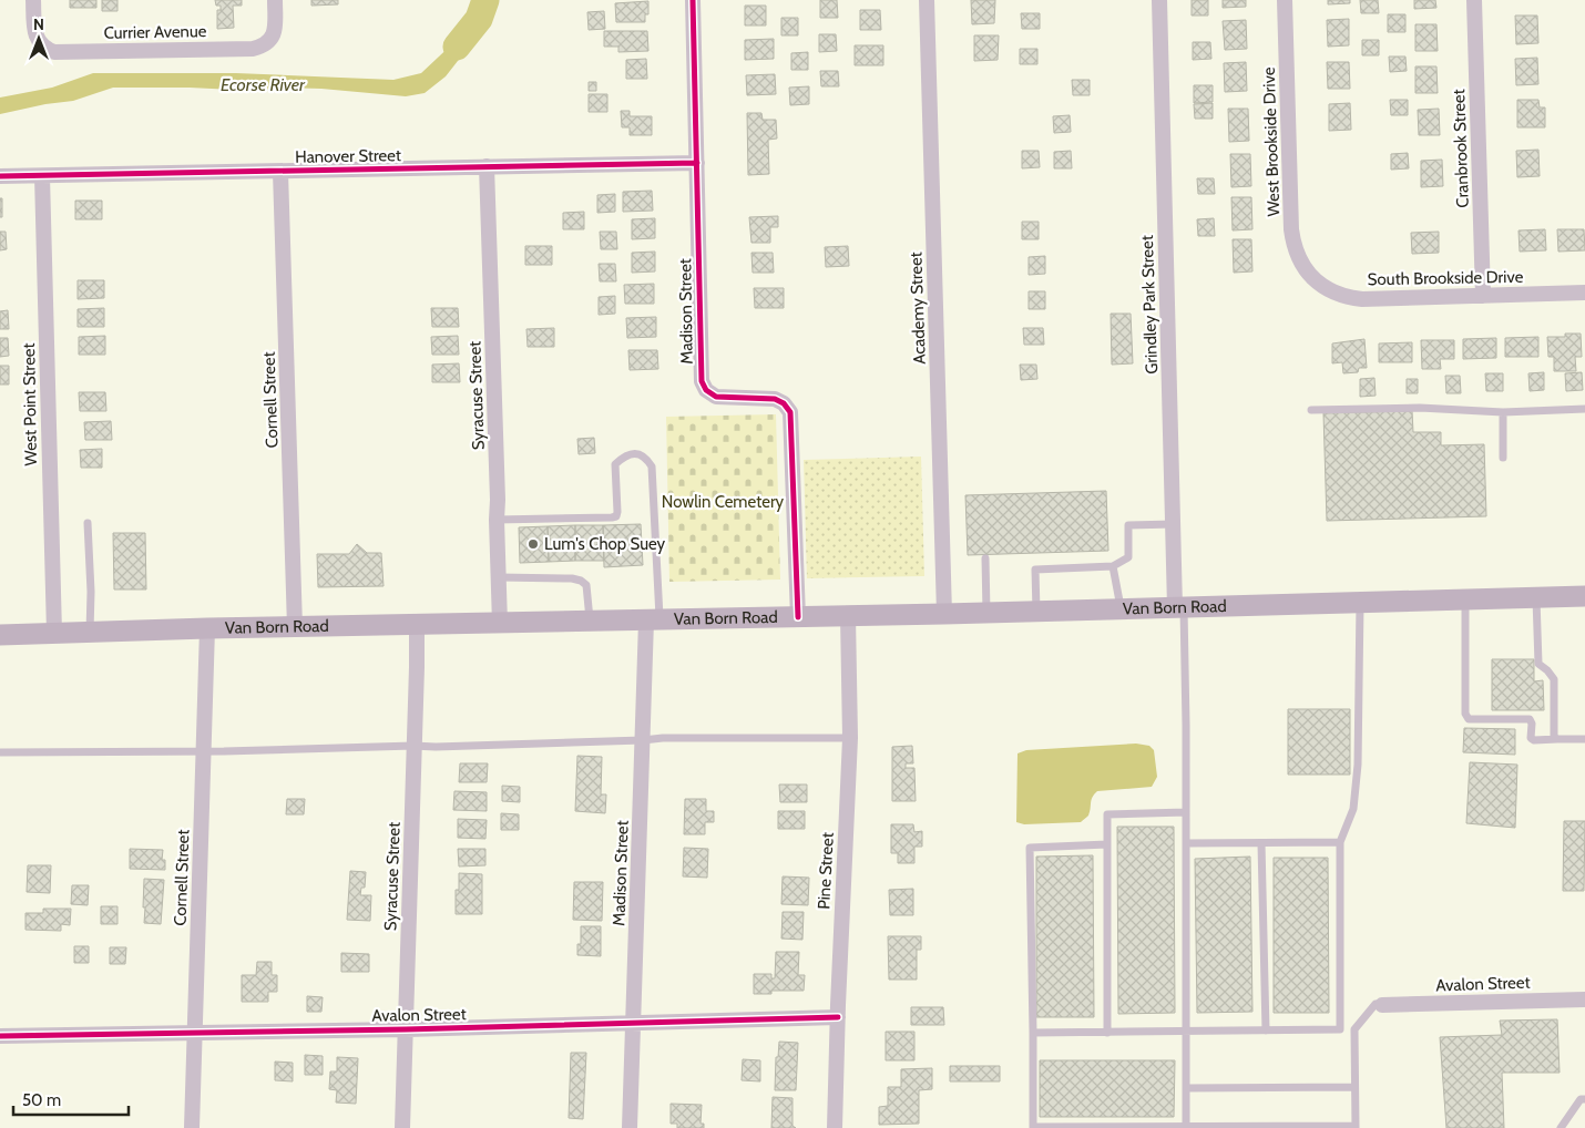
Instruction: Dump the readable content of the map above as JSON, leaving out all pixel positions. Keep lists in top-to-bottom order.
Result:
{
  "streets": {
    "main road": ["Van Born Road"],
    "street": [
      "Currier Avenue",
      "West Brookside Drive",
      "Cranbrook Street",
      "Hanover Street",
      "South Brookside Drive",
      "Grindley Park Street",
      "Academy Street",
      "Madison Street",
      "Syracuse Street",
      "Cornell Street",
      "West Point Street",
      "Pine Street",
      "Avalon Street"
    ]
  },
  "crossings": [
    ["West Brookside Drive", "South Brookside Drive"],
    ["Cranbrook Street", "South Brookside Drive"],
    ["Hanover Street", "Madison Street"],
    ["Hanover Street", "Syracuse Street"],
    ["Hanover Street", "Cornell Street"],
    ["Hanover Street", "West Point Street"],
    ["Grindley Park Street", "Van Born Road"],
    ["Academy Street", "Van Born Road"],
    ["Madison Street", "Van Born Road"],
    ["Madison Street", "Avalon Street"],
    ["Syracuse Street", "Van Born Road"],
    ["Syracuse Street", "Avalon Street"],
    ["Cornell Street", "Van Born Road"],
    ["Cornell Street", "Avalon Street"],
    ["West Point Street", "Van Born Road"],
    ["Van Born Road", "Pine Street"],
    ["Pine Street", "Avalon Street"]
  ],
  "water": ["Ecorse River"],
  "parks": ["Nowlin Cemetery"],
  "places": ["Lum's Chop Suey"],
  "scale_bar": "50 m",
  "north": "top"
}
